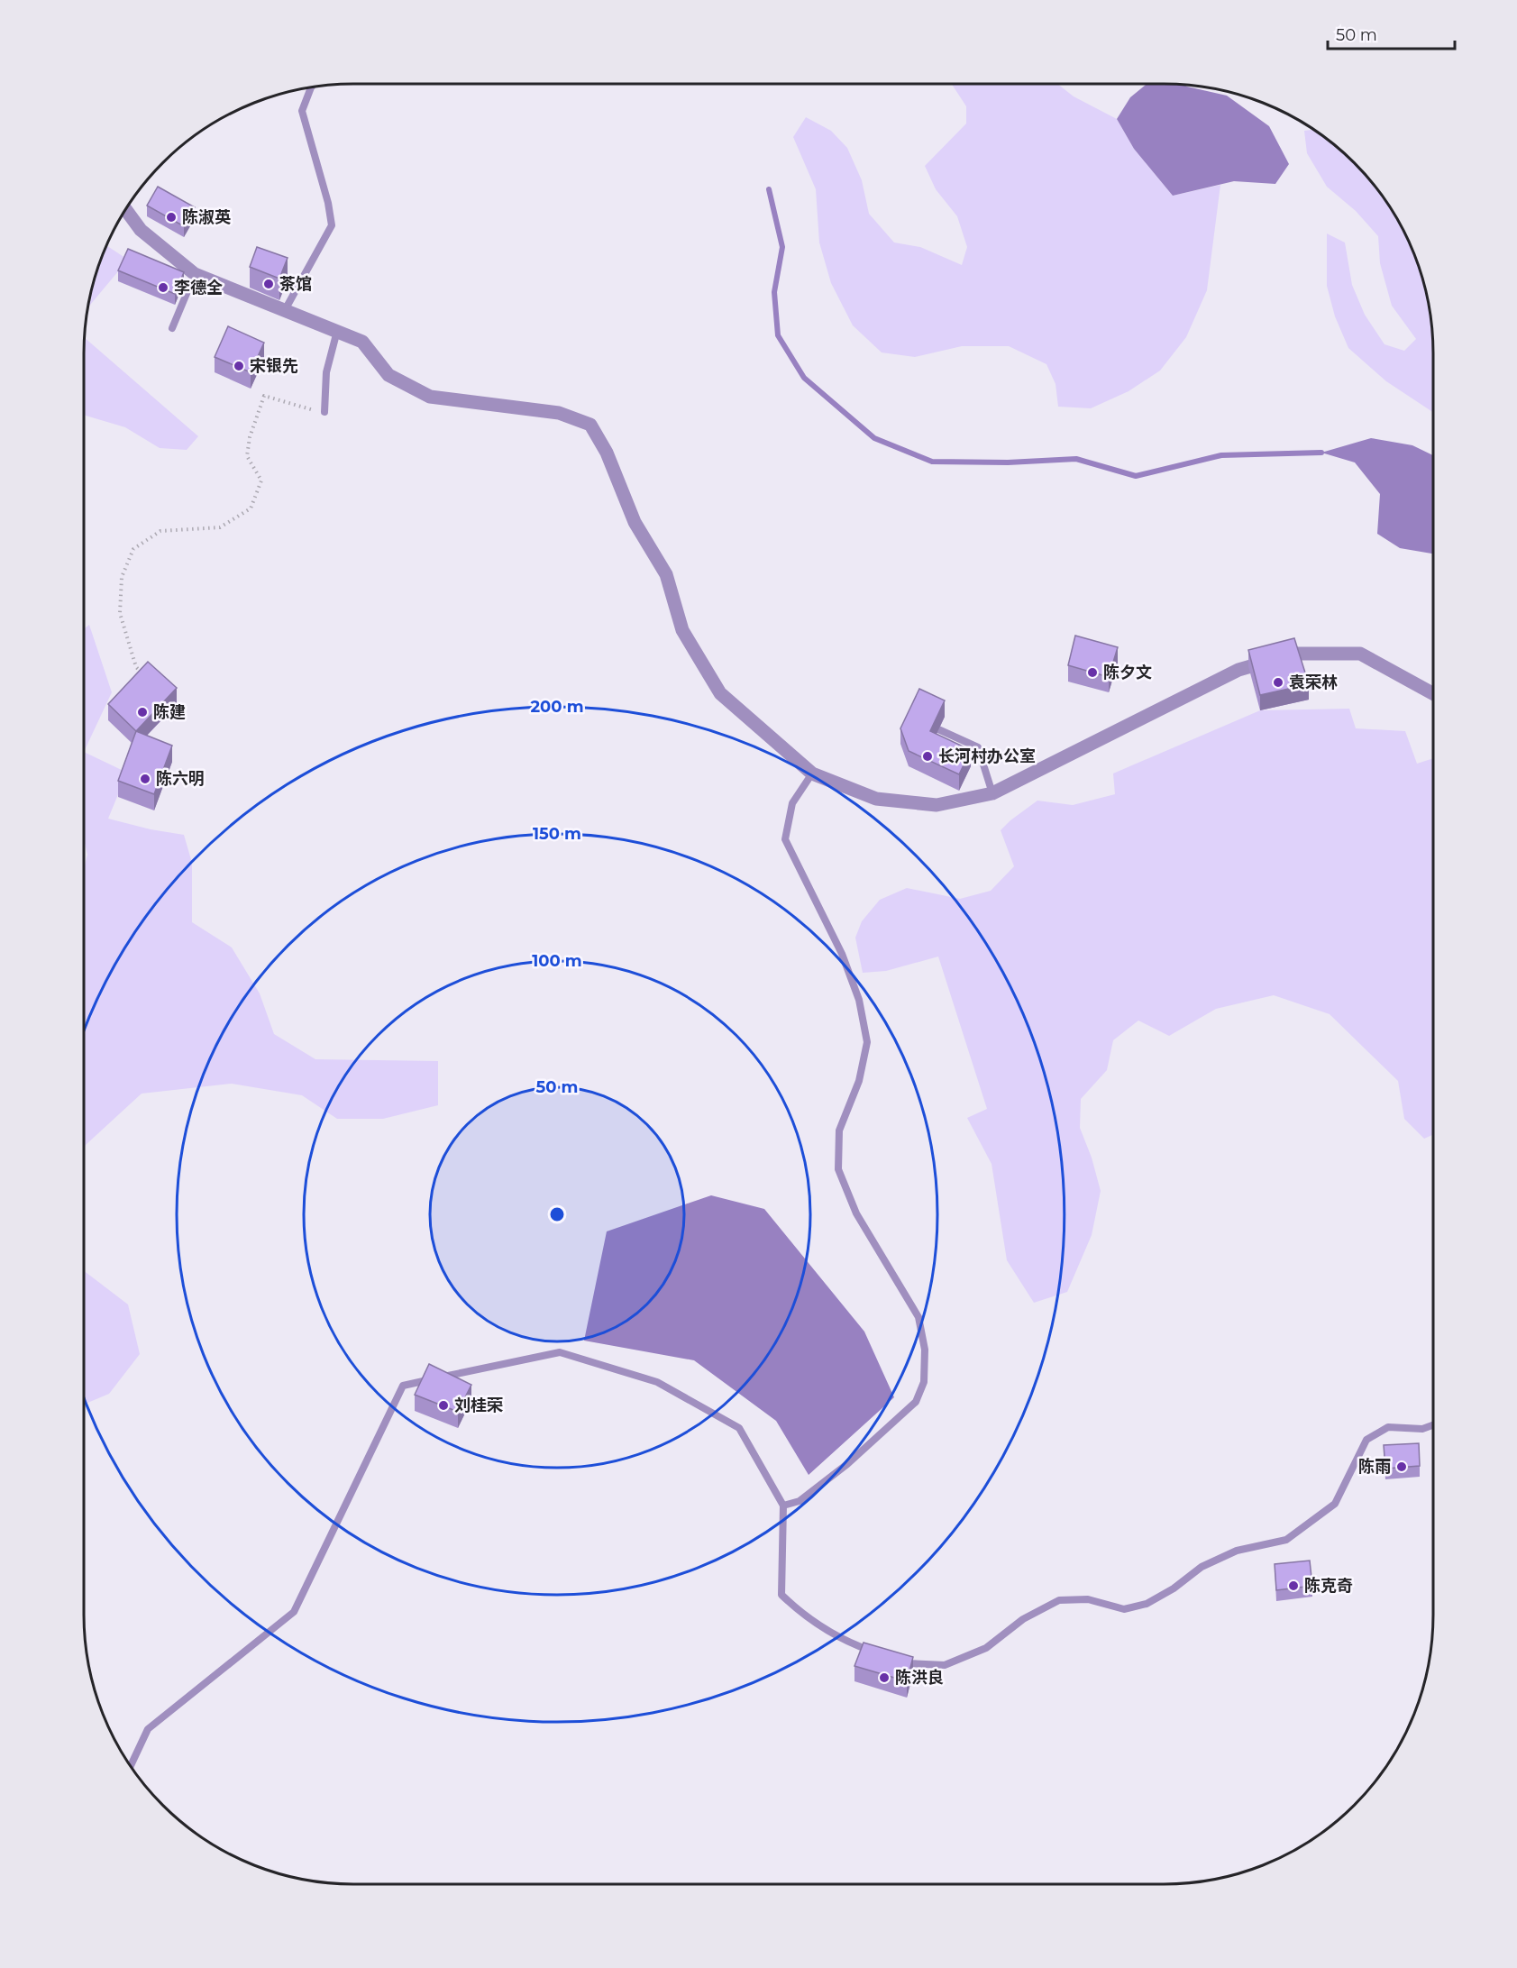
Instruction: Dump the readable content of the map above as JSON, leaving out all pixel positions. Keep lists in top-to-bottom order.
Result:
{
  "places": [
    "陈淑英",
    "茶馆",
    "李德全",
    "宋银先",
    "陈夕文",
    "袁荣林",
    "陈建",
    "长河村办公室",
    "陈六明",
    "刘桂荣",
    "陈雨",
    "陈克奇",
    "陈洪良"
  ],
  "scale_bar": "50 m",
  "rings": [
    "200 m",
    "150 m",
    "100 m",
    "50 m"
  ]
}
